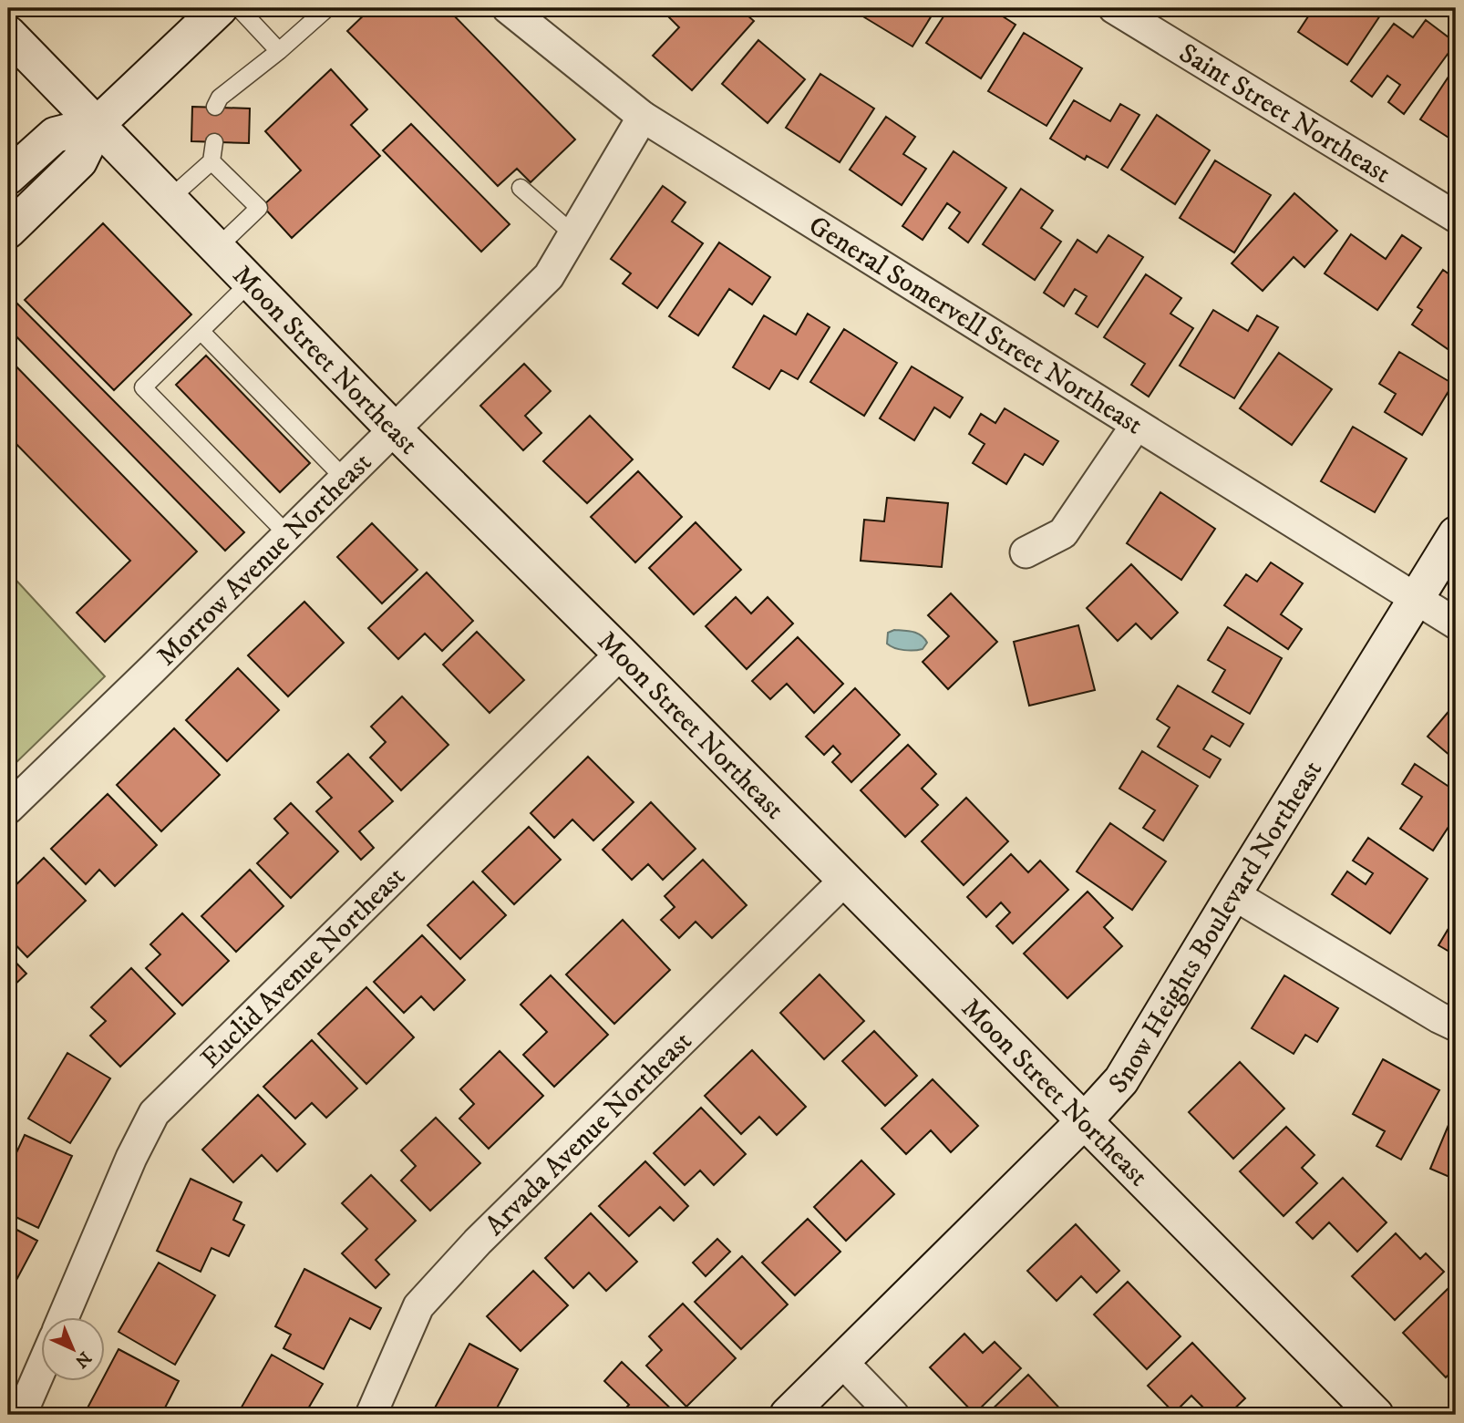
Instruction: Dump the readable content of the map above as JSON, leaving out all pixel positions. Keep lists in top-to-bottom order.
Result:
{
  "streets": {
    "street": [
      "Saint Street Northeast",
      "General Somervell Street Northeast",
      "Moon Street Northeast",
      "Morrow Avenue Northeast",
      "Snow Heights Boulevard Northeast",
      "Euclid Avenue Northeast",
      "Arvada Avenue Northeast"
    ]
  },
  "crossings": [
    ["General Somervell Street Northeast", "Morrow Avenue Northeast"],
    ["General Somervell Street Northeast", "Snow Heights Boulevard Northeast"],
    ["Moon Street Northeast", "Morrow Avenue Northeast"],
    ["Moon Street Northeast", "Snow Heights Boulevard Northeast"],
    ["Moon Street Northeast", "Euclid Avenue Northeast"],
    ["Moon Street Northeast", "Arvada Avenue Northeast"]
  ],
  "north": "bottom right"
}
